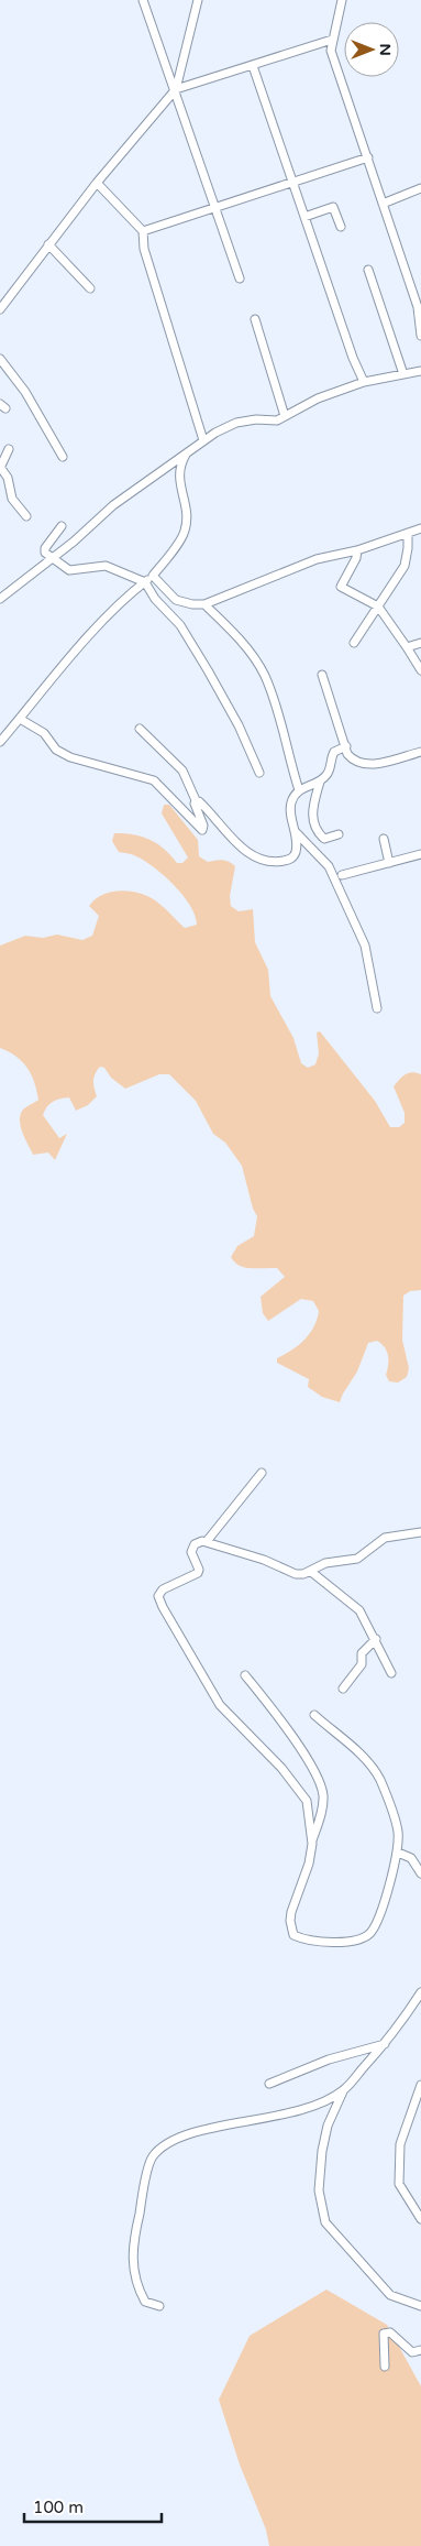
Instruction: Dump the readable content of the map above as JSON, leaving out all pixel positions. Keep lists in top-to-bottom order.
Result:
{
  "scale_bar": "100 m",
  "north": "right"
}
